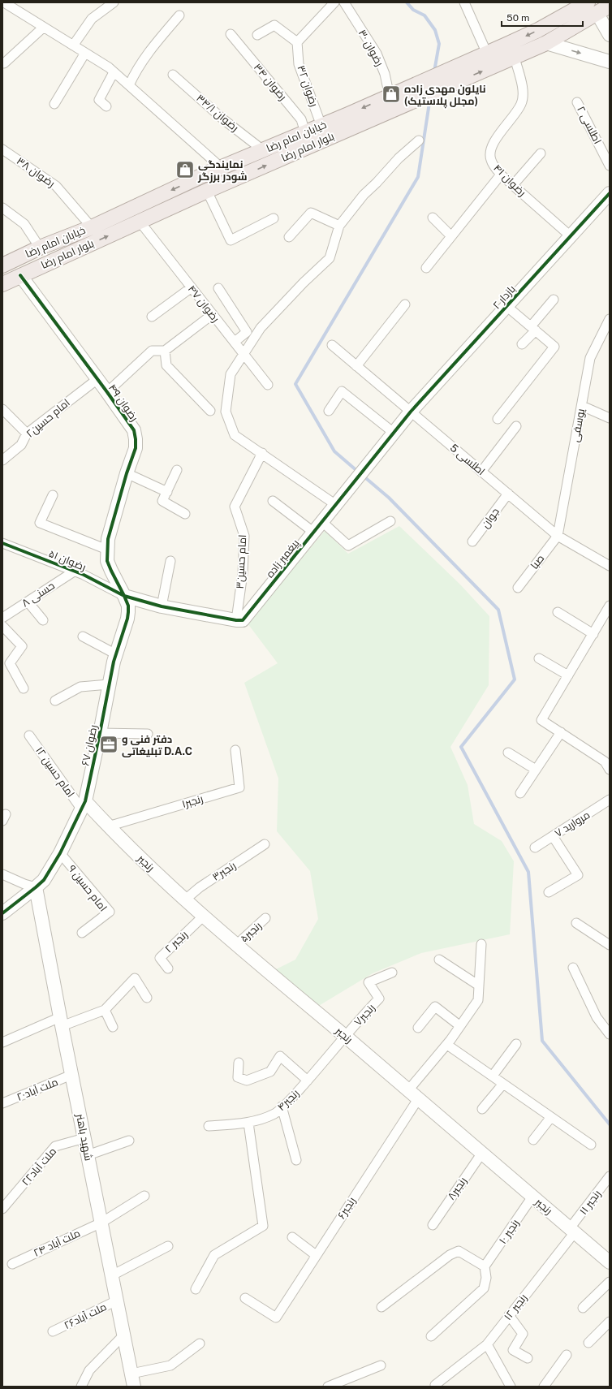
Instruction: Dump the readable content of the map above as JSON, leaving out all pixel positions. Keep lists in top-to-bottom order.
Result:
{
  "streets": {
    "main road": ["خیابان امام رضا", "بلوار امام رضا"],
    "street": [
      "رضوان ۳۰",
      "رضوان ۳۴",
      "رضوان ۳۲",
      "رضوان ۳۴/۱",
      "اطلسی ۲",
      "رضوان ۳۸",
      "رضوان ۴۱",
      "بازدار ۲",
      "رضوان ۴۷",
      "رضوان ۴۹",
      "امام حسین۲",
      "یوسفی",
      "اطلسی 5",
      "جوان",
      "پیغمبر زاده",
      "رضوان ۵۱",
      "امام حسین۳",
      "صبا",
      "حسنی ۸",
      "رضوان ۶۷",
      "امام حسین ۱۲",
      "رنجبر۱",
      "مروارید ۷",
      "رنجبر",
      "رنجبر۳",
      "امام حسین ۹",
      "رنجبر۵",
      "رنجبر ۲",
      "رنجبر۷",
      "ملت آباد۲۰",
      "رنجبر۴",
      "شهید باهنر",
      "ملت آباد۲۲",
      "رنجبر۸",
      "رنجبر ۱۱",
      "رنجبر۶",
      "رنجبر ۱۰",
      "ملت آباد ۲۴",
      "رنجبر ۱۲",
      "ملت آباد۲۶"
    ]
  },
  "crossings": [
    ["رضوان ۳۰", "خیابان امام رضا"],
    ["رضوان ۳۴", "خیابان امام رضا"],
    ["رضوان ۳۲", "خیابان امام رضا"],
    ["رضوان ۳۴/۱", "خیابان امام رضا"],
    ["خیابان امام رضا", "رضوان ۳۸"],
    ["بلوار امام رضا", "رضوان ۴۱"],
    ["بلوار امام رضا", "رضوان ۴۷"],
    ["بلوار امام رضا", "رضوان ۴۹"],
    ["رضوان ۴۱", "بازدار ۲"],
    ["بازدار ۲", "اطلسی 5"],
    ["بازدار ۲", "پیغمبر زاده"],
    ["رضوان ۴۹", "امام حسین۲"],
    ["رضوان ۴۹", "رضوان ۵۱"],
    ["رضوان ۴۹", "رضوان ۶۷"],
    ["یوسفی", "اطلسی 5"],
    ["یوسفی", "صبا"],
    ["اطلسی 5", "جوان"],
    ["اطلسی 5", "پیغمبر زاده"],
    ["اطلسی 5", "صبا"],
    ["پیغمبر زاده", "امام حسین۳"],
    ["رضوان ۵۱", "حسنی ۸"],
    ["رضوان ۵۱", "رضوان ۶۷"],
    ["رضوان ۶۷", "امام حسین ۱۲"],
    ["رضوان ۶۷", "رنجبر"],
    ["رضوان ۶۷", "امام حسین ۹"],
    ["رضوان ۶۷", "شهید باهنر"],
    ["امام حسین ۱۲", "رنجبر"],
    ["رنجبر۱", "رنجبر"],
    ["رنجبر", "رنجبر۳"],
    ["رنجبر", "رنجبر۵"],
    ["رنجبر", "رنجبر ۲"],
    ["رنجبر", "رنجبر۷"],
    ["رنجبر", "رنجبر۴"],
    ["رنجبر", "رنجبر۸"],
    ["رنجبر", "رنجبر ۱۱"],
    ["رنجبر", "رنجبر۶"],
    ["رنجبر", "رنجبر ۱۰"],
    ["رنجبر", "رنجبر ۱۲"],
    ["رنجبر۷", "رنجبر۴"],
    ["ملت آباد۲۰", "شهید باهنر"],
    ["شهید باهنر", "ملت آباد۲۲"],
    ["شهید باهنر", "ملت آباد ۲۴"],
    ["شهید باهنر", "ملت آباد۲۶"],
    ["رنجبر ۱۱", "رنجبر ۱۲"]
  ],
  "one_way": ["خیابان امام رضا", "بلوار امام رضا"],
  "places": {
    "shop": ["نایلون مهدی زاده (مجلل پلاستیک)", "نمایندگی شودر برزگر"],
    "office": ["دفتر فنی و تبلیغاتی D.A.C"]
  },
  "scale_bar": "50 m"
}
